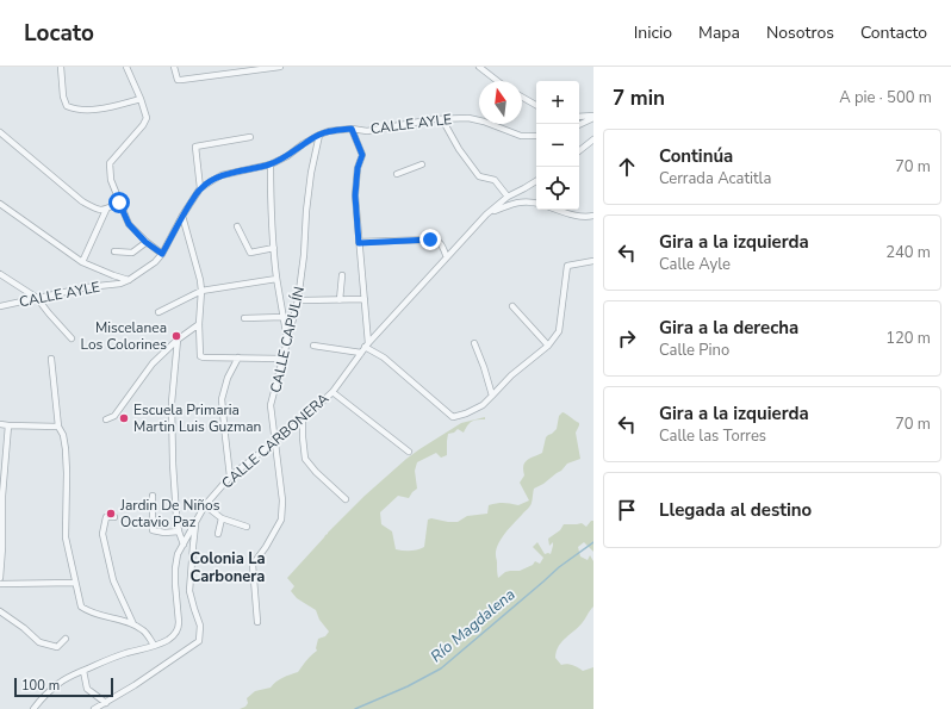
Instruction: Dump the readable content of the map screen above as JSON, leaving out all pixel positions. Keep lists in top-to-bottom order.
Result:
{
  "streets": {
    "street": ["CALLE AYLE", "CALLE CAPULÍN", "CALLE CARBONERA"]
  },
  "crossings": [
    ["CALLE AYLE", "CALLE CAPULÍN"],
    ["CALLE CAPULÍN", "CALLE CARBONERA"]
  ],
  "districts": ["Colonia La Carbonera"],
  "water": ["Río Magdalena"],
  "places": ["Miscelanea Los Colorines", "Escuela Primaria Martin Luis Guzman", "Jardin De Niños Octavio Paz"],
  "scale_bar": "100 m",
  "north": "top",
  "page": {
    "header": "Locato",
    "nav": [
      "Inicio",
      "Mapa",
      "Nosotros",
      "Contacto"
    ],
    "heading": ["7 min", "A pie · 500 m"],
    "map_buttons": ["+", "−"],
    "list": [
      ["Continúa", "Cerrada Acatitla", "70 m"],
      ["Gira a la izquierda", "Calle Ayle", "240 m"],
      ["Gira a la derecha", "Calle Pino", "120 m"],
      ["Gira a la izquierda", "Calle las Torres", "70 m"],
      "Llegada al destino"
    ],
    "scale": "100 m"
  }
}
